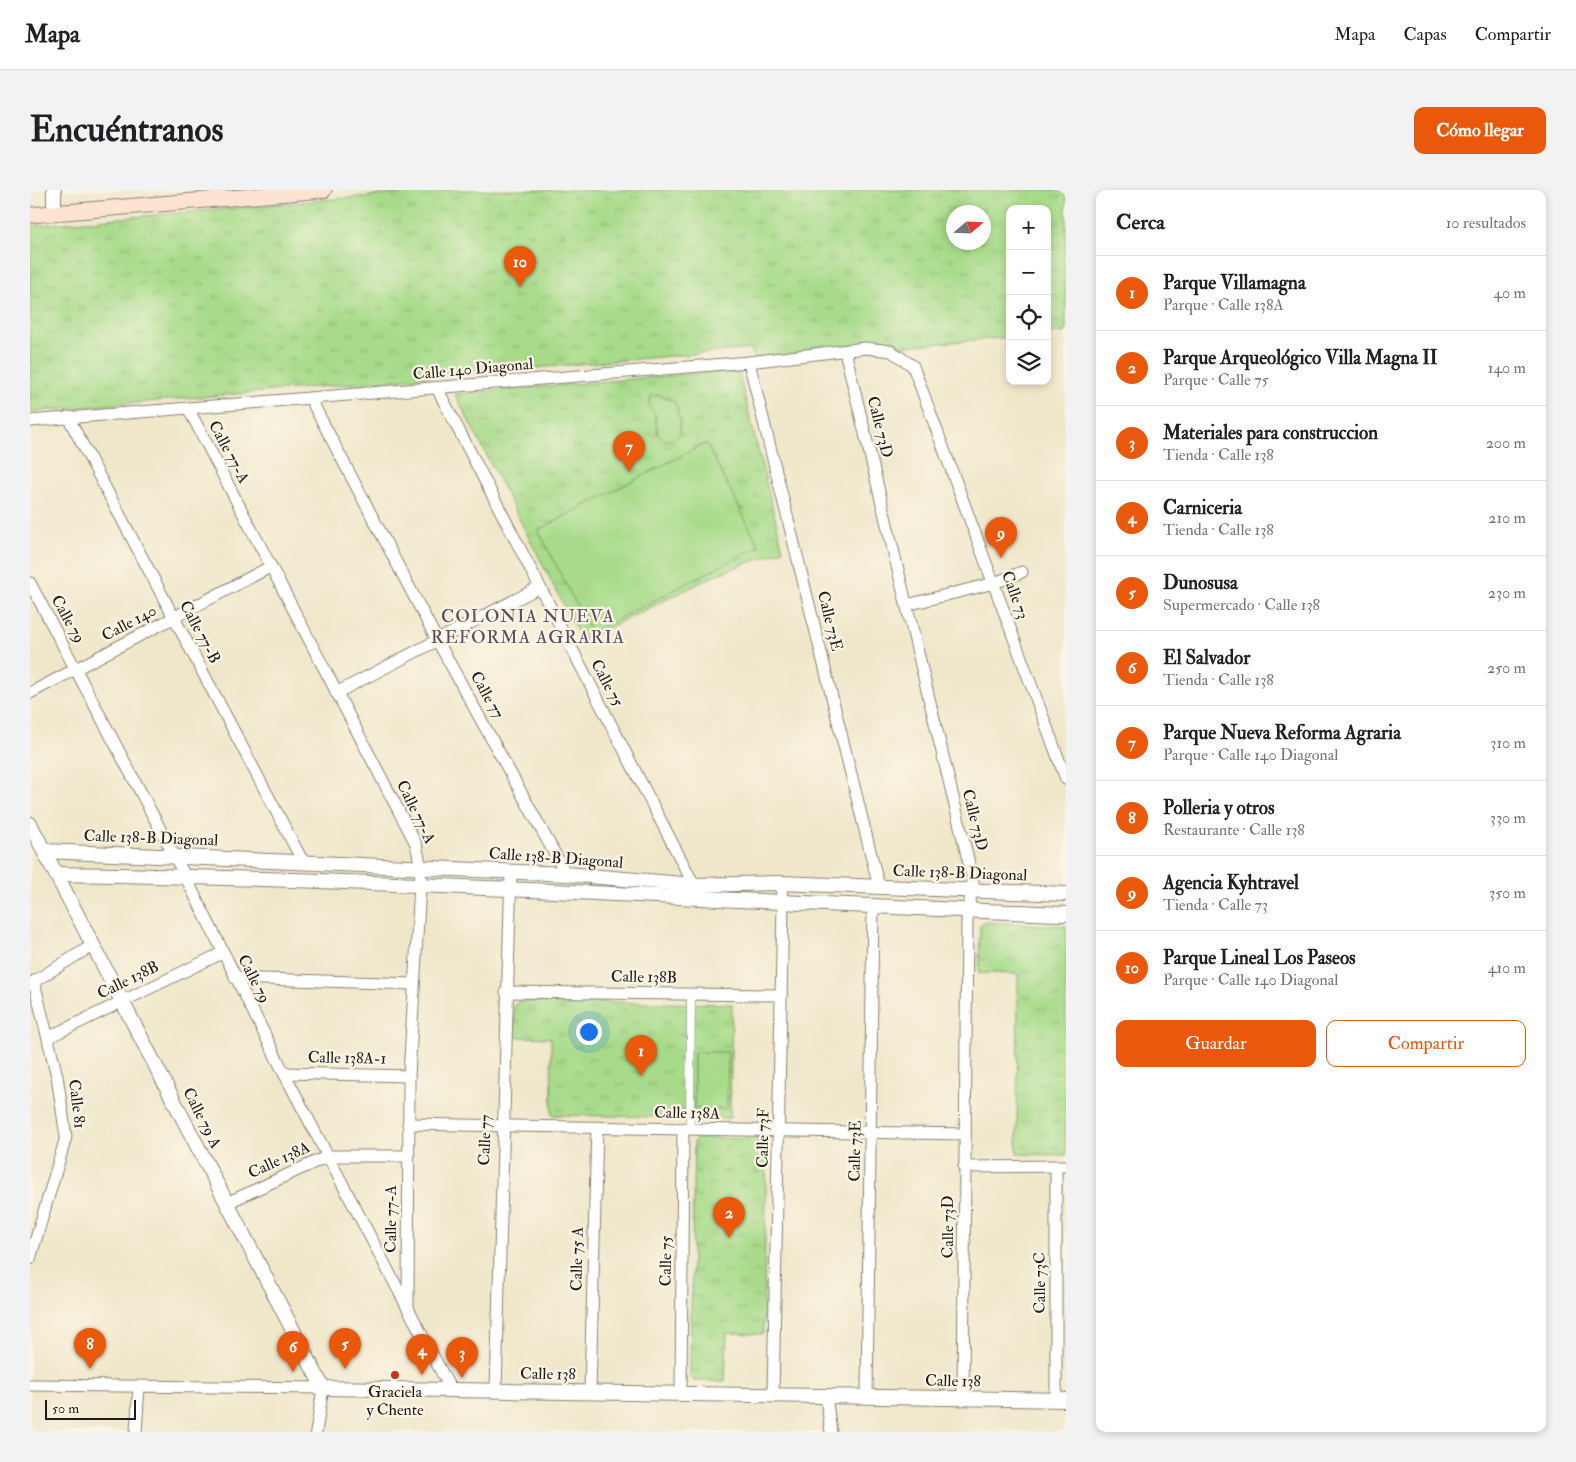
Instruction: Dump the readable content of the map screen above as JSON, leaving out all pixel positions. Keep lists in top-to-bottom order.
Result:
{
  "streets": {
    "street": [
      "Calle 140 Diagonal",
      "Calle 73D",
      "Calle 77-A",
      "Calle 73",
      "Calle 79",
      "Calle 73E",
      "Calle 140",
      "Calle 77-B",
      "Calle 75",
      "Calle 77",
      "Calle 138-B Diagonal",
      "Calle 138B",
      "Calle 138A-1",
      "Calle 81",
      "Calle 138A",
      "Calle 79 A",
      "Calle 73F",
      "Calle 75 A",
      "Calle 73C",
      "Calle 138"
    ]
  },
  "crossings": [
    ["Calle 140 Diagonal", "Calle 73D"],
    ["Calle 140 Diagonal", "Calle 77-A"],
    ["Calle 140 Diagonal", "Calle 73"],
    ["Calle 140 Diagonal", "Calle 73E"],
    ["Calle 140 Diagonal", "Calle 77-B"],
    ["Calle 140 Diagonal", "Calle 75"],
    ["Calle 140 Diagonal", "Calle 77"],
    ["Calle 73D", "Calle 138-B Diagonal"],
    ["Calle 73D", "Calle 138A"],
    ["Calle 73D", "Calle 138"],
    ["Calle 77-A", "Calle 79"],
    ["Calle 77-A", "Calle 140"],
    ["Calle 77-A", "Calle 138-B Diagonal"],
    ["Calle 77-A", "Calle 138A-1"],
    ["Calle 77-A", "Calle 138A"],
    ["Calle 79", "Calle 140"],
    ["Calle 79", "Calle 138-B Diagonal"],
    ["Calle 79", "Calle 138B"],
    ["Calle 79", "Calle 138A-1"],
    ["Calle 79", "Calle 138A"],
    ["Calle 79", "Calle 138"],
    ["Calle 73E", "Calle 138-B Diagonal"],
    ["Calle 73E", "Calle 138A"],
    ["Calle 73E", "Calle 138"],
    ["Calle 140", "Calle 77-B"],
    ["Calle 77-B", "Calle 138-B Diagonal"],
    ["Calle 75", "Calle 138-B Diagonal"],
    ["Calle 75", "Calle 138A"],
    ["Calle 75", "Calle 138"],
    ["Calle 77", "Calle 138-B Diagonal"],
    ["Calle 77", "Calle 138B"],
    ["Calle 77", "Calle 138A"],
    ["Calle 77", "Calle 138"],
    ["Calle 138-B Diagonal", "Calle 79 A"],
    ["Calle 138-B Diagonal", "Calle 73F"],
    ["Calle 138B", "Calle 81"],
    ["Calle 138B", "Calle 79 A"],
    ["Calle 138B", "Calle 73F"],
    ["Calle 138A", "Calle 79 A"],
    ["Calle 138A", "Calle 73F"],
    ["Calle 138A", "Calle 75 A"],
    ["Calle 79 A", "Calle 138"],
    ["Calle 73F", "Calle 138"],
    ["Calle 75 A", "Calle 138"],
    ["Calle 73C", "Calle 138"]
  ],
  "districts": ["COLONIA NUEVA REFORMA AGRARIA"],
  "places": ["Graciela y Chente"],
  "scale_bar": "50 m",
  "north": "right",
  "page": {
    "header": "Mapa",
    "nav": ["Mapa", "Capas", "Compartir"],
    "buttons": [
      "Cómo llegar",
      ["Guardar", "Compartir"]
    ],
    "title": "Encuéntranos",
    "heading": ["Cerca", "10 resultados"],
    "map_buttons": ["+", "−"],
    "pins": [
      "10",
      "7",
      "9",
      "1",
      "2",
      "5",
      "8",
      "6",
      "4",
      "3"
    ],
    "list": [
      {
        "mark": "1",
        "name": "Parque Villamagna",
        "note": "Parque · Calle 138A",
        "value": "40 m"
      },
      {
        "mark": "2",
        "name": "Parque Arqueológico Villa Magna II",
        "note": "Parque · Calle 75",
        "value": "140 m"
      },
      {
        "mark": "3",
        "name": "Materiales para construccion",
        "note": "Tienda · Calle 138",
        "value": "200 m"
      },
      {
        "mark": "4",
        "name": "Carniceria",
        "note": "Tienda · Calle 138",
        "value": "210 m"
      },
      {
        "mark": "5",
        "name": "Dunosusa",
        "note": "Supermercado · Calle 138",
        "value": "230 m"
      },
      {
        "mark": "6",
        "name": "El Salvador",
        "note": "Tienda · Calle 138",
        "value": "250 m"
      },
      {
        "mark": "7",
        "name": "Parque Nueva Reforma Agraria",
        "note": "Parque · Calle 140 Diagonal",
        "value": "310 m"
      },
      {
        "mark": "8",
        "name": "Polleria y otros",
        "note": "Restaurante · Calle 138",
        "value": "330 m"
      },
      {
        "mark": "9",
        "name": "Agencia Kyhtravel",
        "note": "Tienda · Calle 73",
        "value": "350 m"
      },
      {
        "mark": "10",
        "name": "Parque Lineal Los Paseos",
        "note": "Parque · Calle 140 Diagonal",
        "value": "410 m"
      }
    ],
    "scale": "50 m"
  }
}
